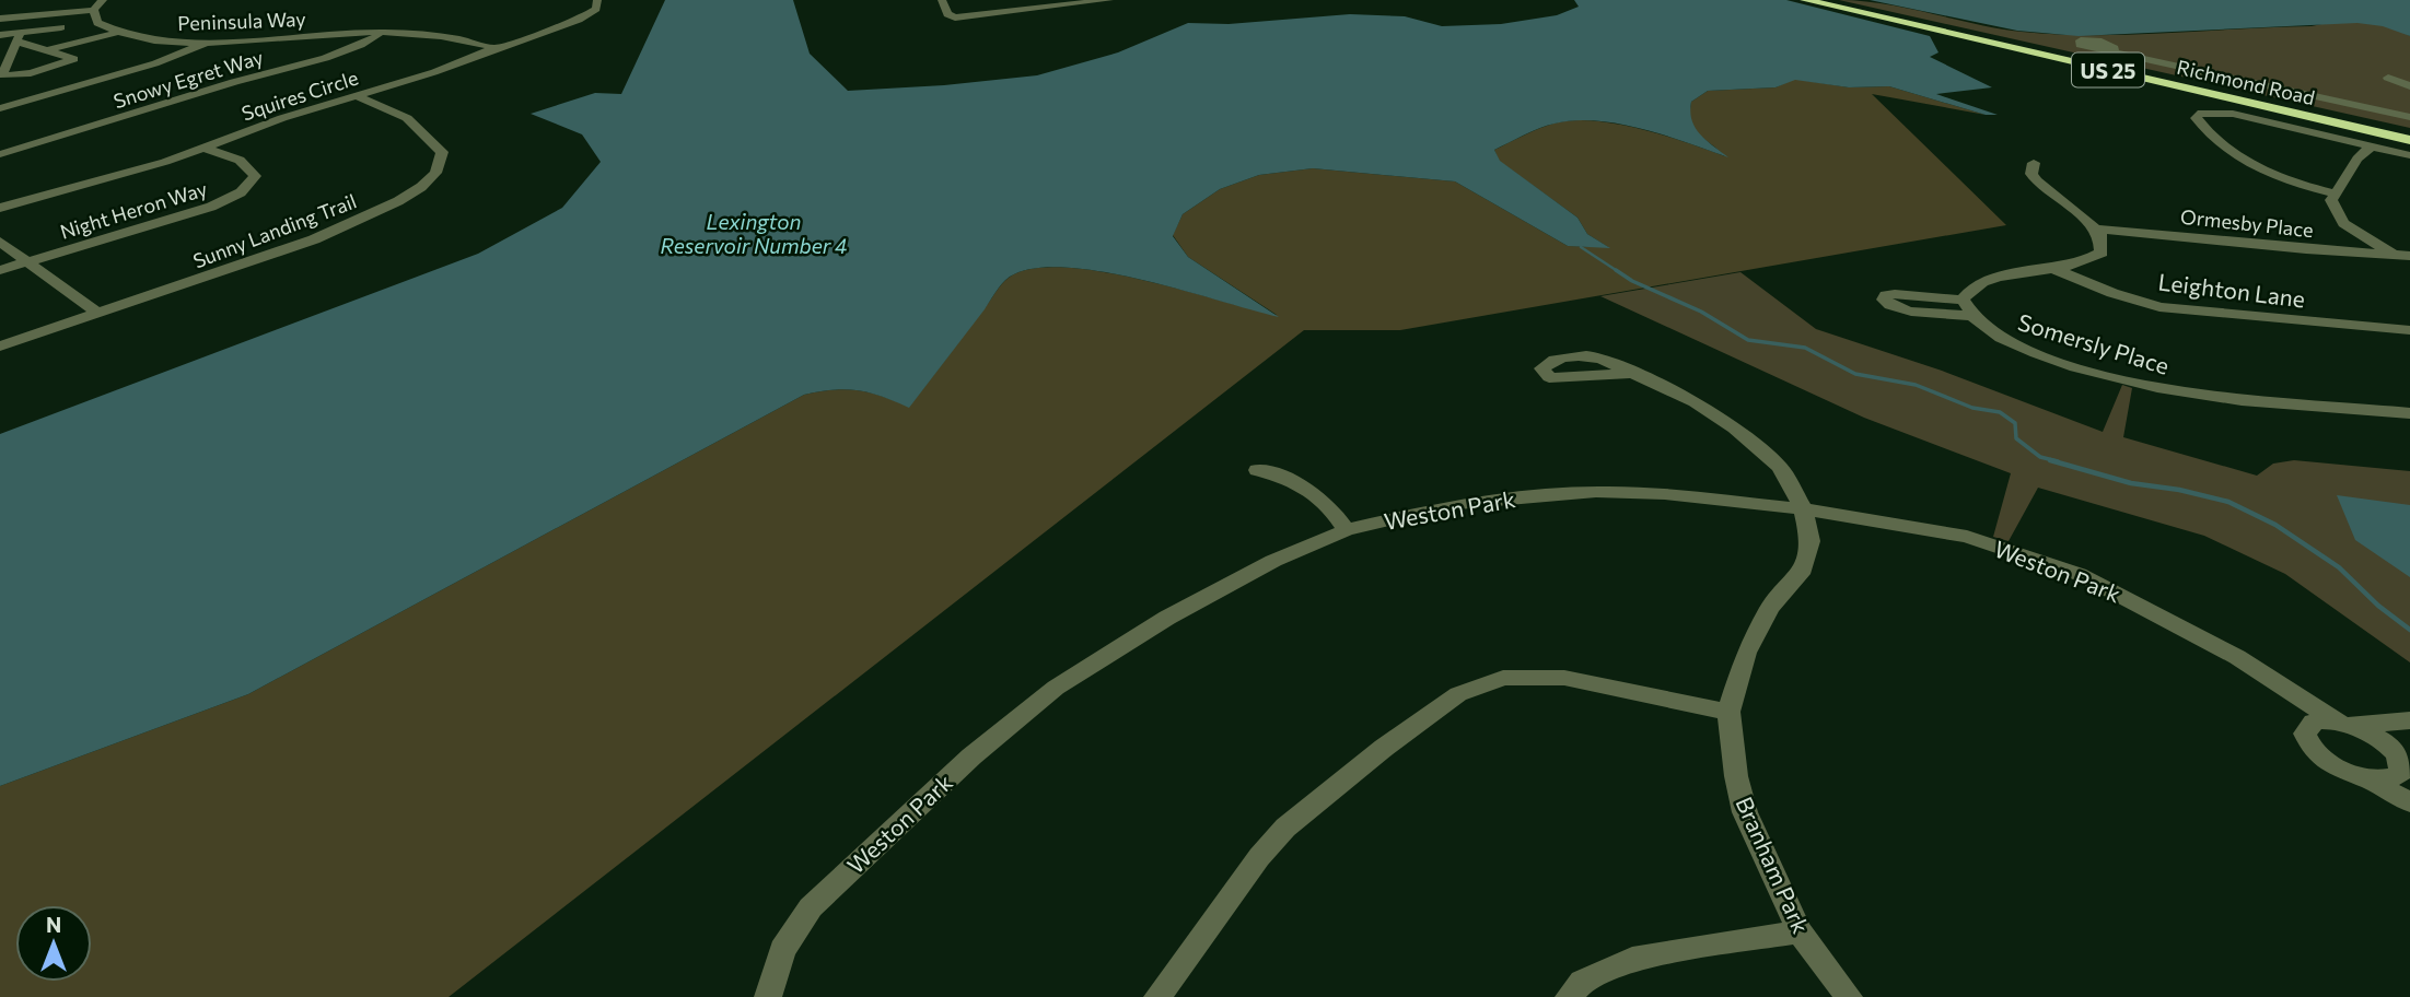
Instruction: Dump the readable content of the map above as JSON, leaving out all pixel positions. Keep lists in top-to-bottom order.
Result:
{
  "streets": {
    "highway": ["US 25", "Richmond Road"],
    "street": [
      "Peninsula Way",
      "Snowy Egret Way",
      "Squires Circle",
      "Night Heron Way",
      "Ormesby Place",
      "Sunny Landing Trail",
      "Leighton Lane",
      "Somersly Place",
      "Weston Park",
      "Branham Park"
    ]
  },
  "crossings": [
    ["Peninsula Way", "Snowy Egret Way"],
    ["Peninsula Way", "Squires Circle"],
    ["Squires Circle", "Night Heron Way"],
    ["Squires Circle", "Sunny Landing Trail"],
    ["Ormesby Place", "Somersly Place"],
    ["Leighton Lane", "Somersly Place"],
    ["Weston Park", "Branham Park"]
  ],
  "water": ["Lexington Reservoir Number 4"],
  "north": "top"
}
